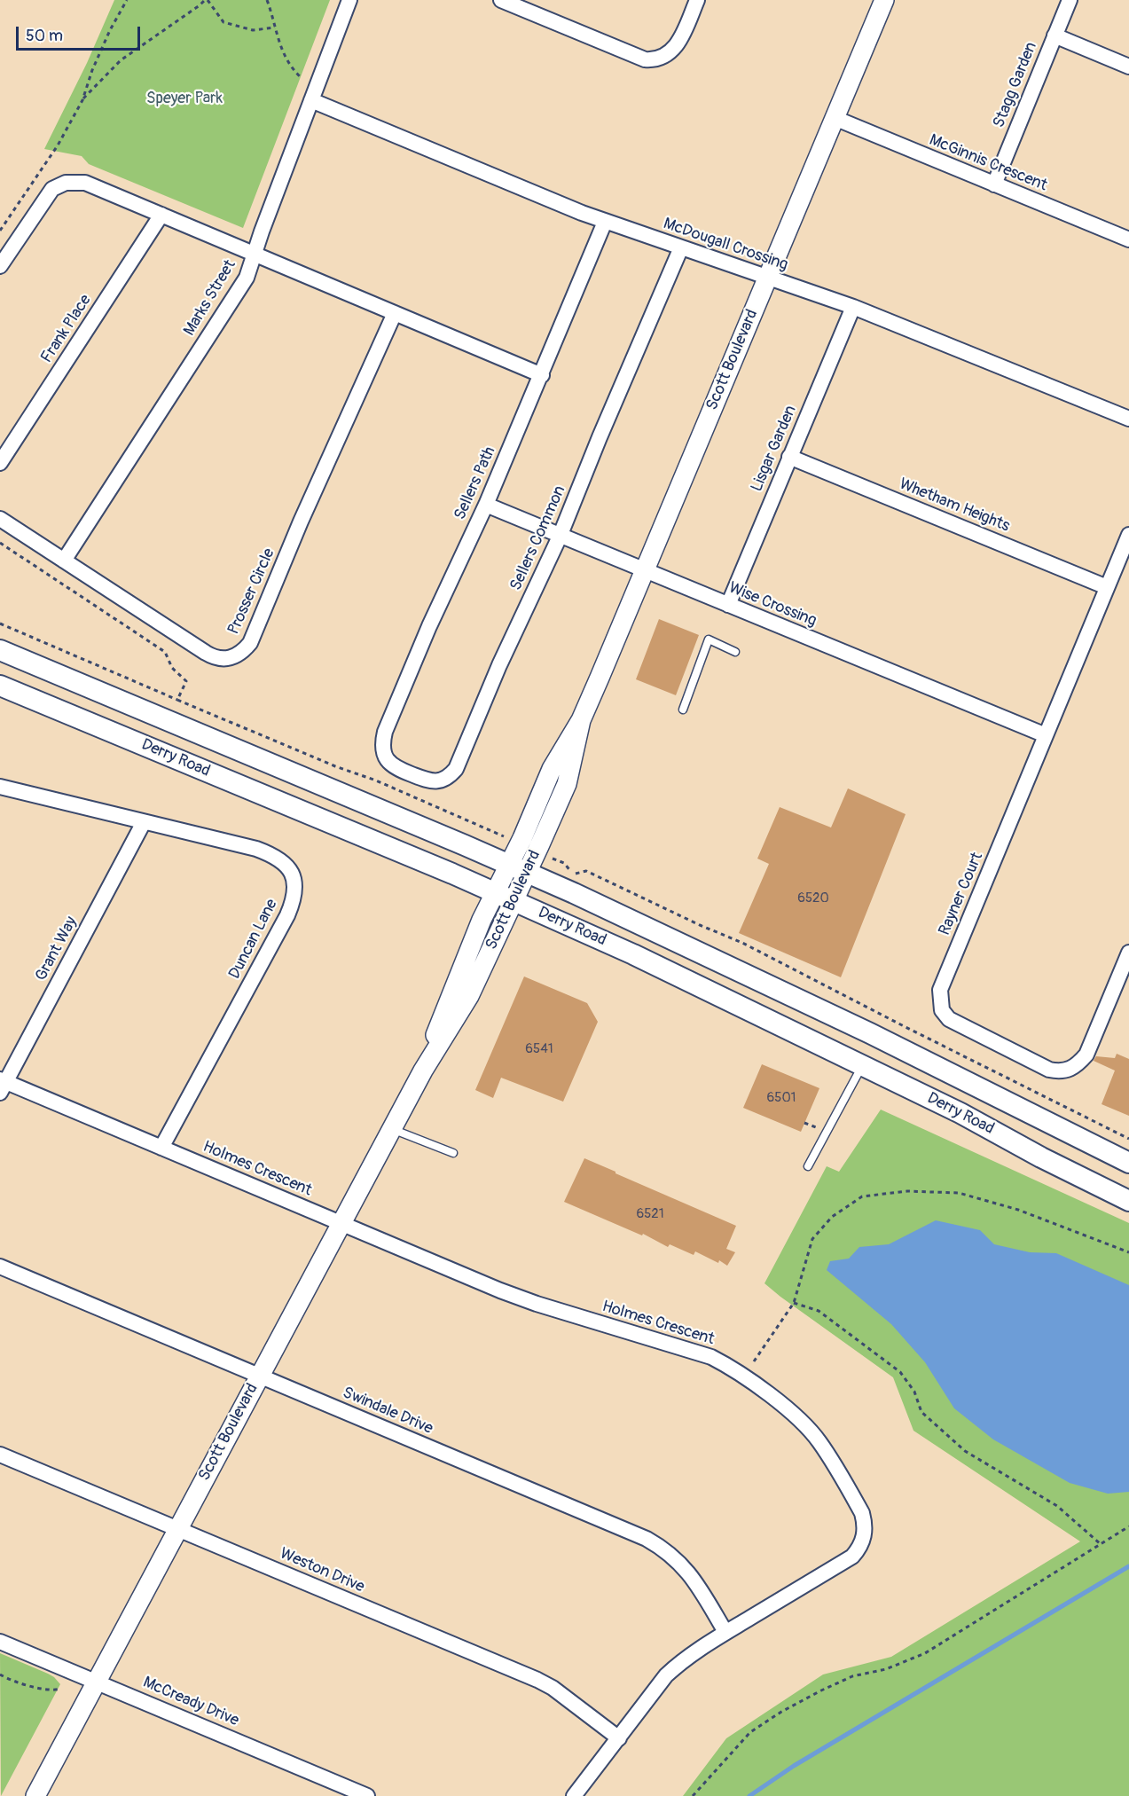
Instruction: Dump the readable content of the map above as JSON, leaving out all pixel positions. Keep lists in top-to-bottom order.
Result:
{
  "streets": {
    "main road": ["Derry Road"],
    "street": [
      "Stagg Garden",
      "McGinnis Crescent",
      "McDougall Crossing",
      "Marks Street",
      "Frank Place",
      "Scott Boulevard",
      "Lisgar Garden",
      "Sellers Path",
      "Whetham Heights",
      "Sellers Common",
      "Prosser Circle",
      "Wise Crossing",
      "Rayner Court",
      "Duncan Lane",
      "Grant Way",
      "Holmes Crescent",
      "Swindale Drive",
      "Weston Drive",
      "McCready Drive"
    ]
  },
  "crossings": [
    ["Stagg Garden", "McGinnis Crescent"],
    ["McGinnis Crescent", "Scott Boulevard"],
    ["McDougall Crossing", "Marks Street"],
    ["McDougall Crossing", "Scott Boulevard"],
    ["McDougall Crossing", "Lisgar Garden"],
    ["McDougall Crossing", "Sellers Path"],
    ["McDougall Crossing", "Sellers Common"],
    ["Marks Street", "Prosser Circle"],
    ["Scott Boulevard", "Wise Crossing"],
    ["Scott Boulevard", "Derry Road"],
    ["Scott Boulevard", "Holmes Crescent"],
    ["Scott Boulevard", "Swindale Drive"],
    ["Scott Boulevard", "Weston Drive"],
    ["Scott Boulevard", "McCready Drive"],
    ["Lisgar Garden", "Whetham Heights"],
    ["Lisgar Garden", "Wise Crossing"],
    ["Sellers Path", "Sellers Common"],
    ["Sellers Path", "Wise Crossing"],
    ["Whetham Heights", "Rayner Court"],
    ["Sellers Common", "Wise Crossing"],
    ["Wise Crossing", "Rayner Court"],
    ["Duncan Lane", "Grant Way"],
    ["Duncan Lane", "Holmes Crescent"],
    ["Grant Way", "Holmes Crescent"],
    ["Holmes Crescent", "Swindale Drive"],
    ["Holmes Crescent", "Weston Drive"]
  ],
  "parks": ["Speyer Park"],
  "house_numbers": [
    "6520",
    "6541",
    "6501",
    "6521"
  ],
  "scale_bar": "50 m"
}
